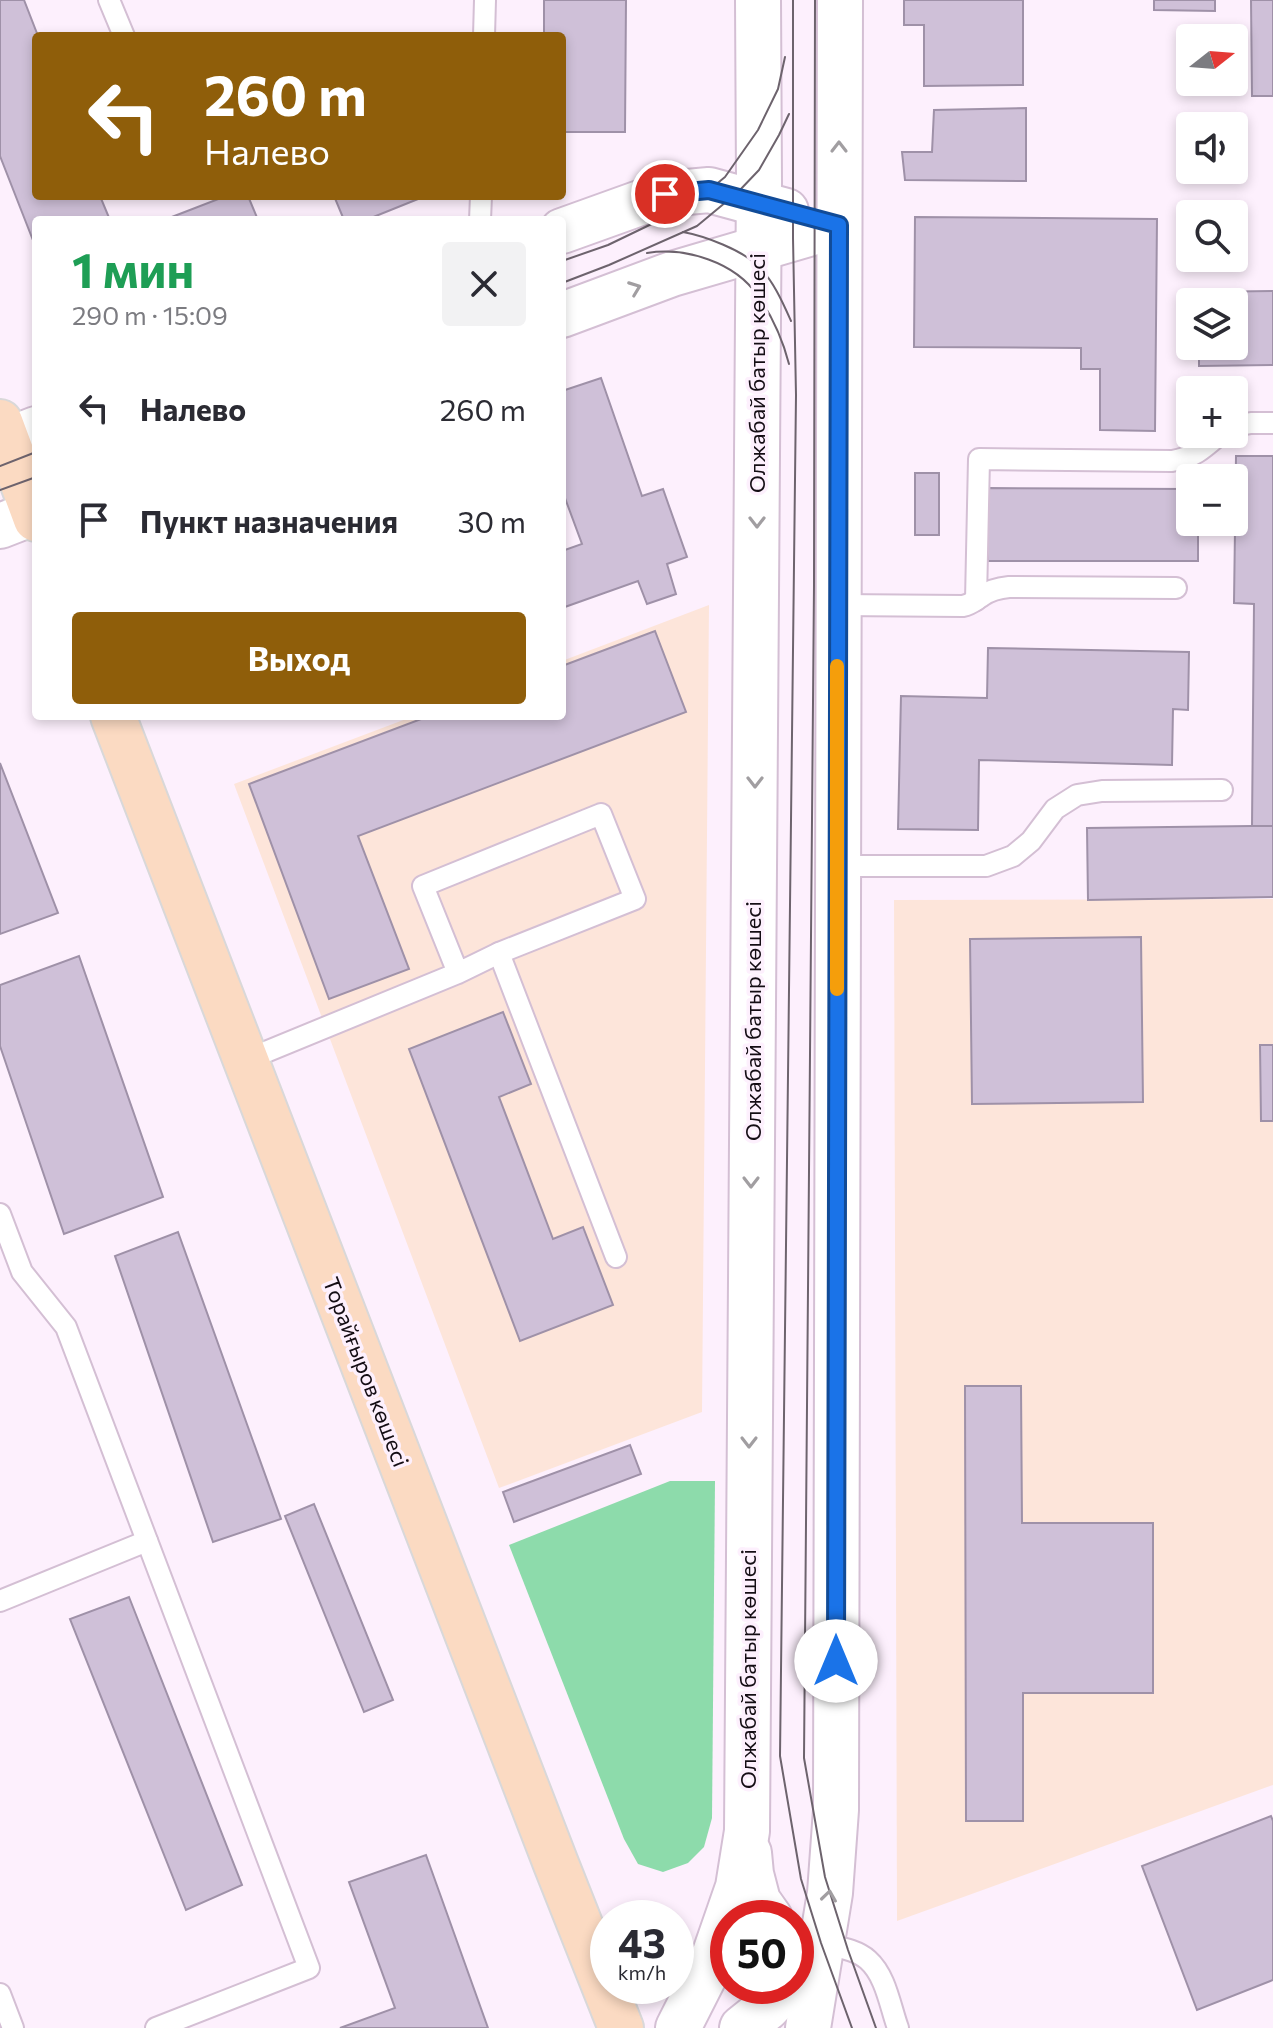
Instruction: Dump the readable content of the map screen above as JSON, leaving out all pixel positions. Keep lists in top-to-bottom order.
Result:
{
  "streets": {
    "main road": ["Олжабай батыр көшесі", "Торайғыров көшесі"]
  },
  "north": "right",
  "page": {
    "map_buttons": ["+", "−"],
    "turn": ["260 m", "Налево"],
    "heading": ["1 мин", "290 m · 15:09"],
    "list": [
      {
        "name": "Налево",
        "value": "260 m"
      },
      {
        "name": "Пункт назначения",
        "value": "30 m"
      }
    ],
    "buttons": "Выход",
    "speed": "43 km/h",
    "limit": "50"
  }
}
